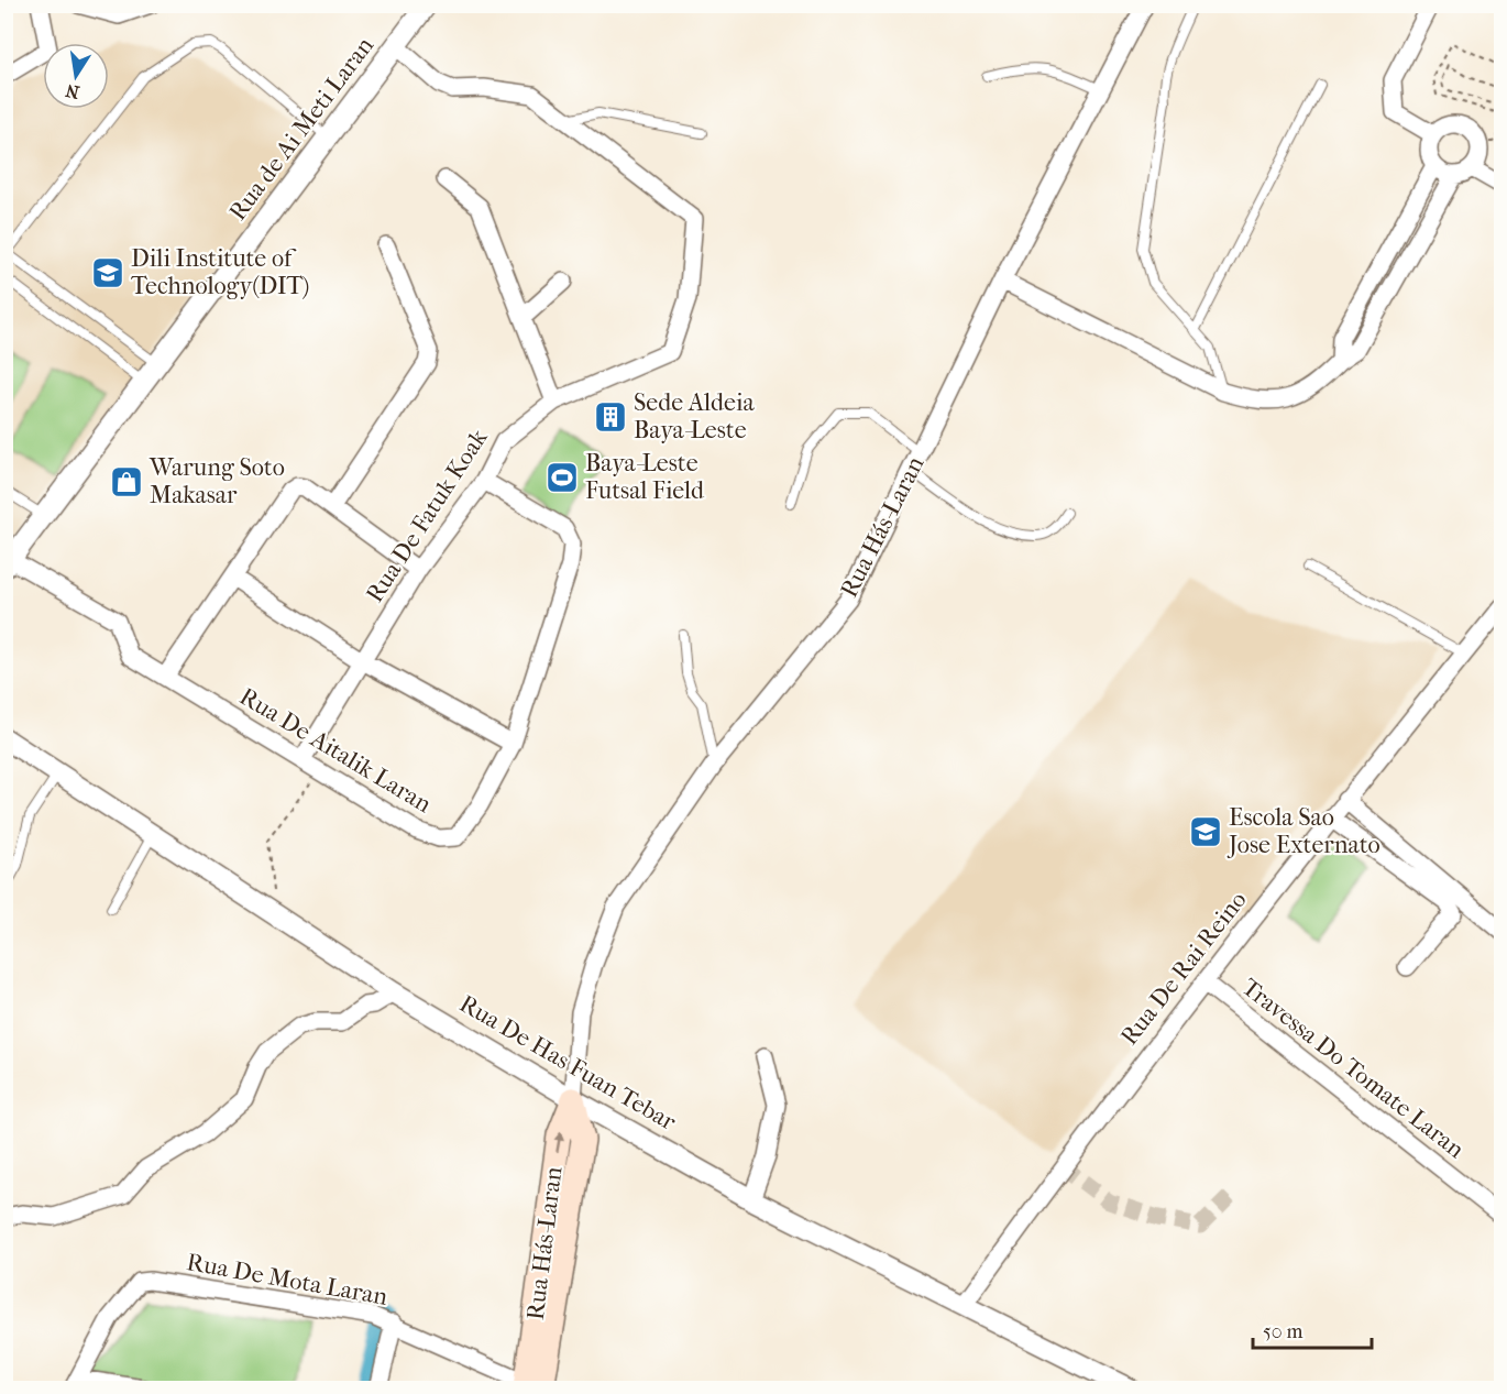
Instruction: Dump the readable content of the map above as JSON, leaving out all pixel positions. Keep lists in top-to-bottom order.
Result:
{
  "streets": {
    "main road": ["Rua Hás-Laran"],
    "street": [
      "Rua de Ai Meti Laran",
      "Rua De Fatuk Koak",
      "Rua De Aitalik Laran",
      "Rua De Rai Reino",
      "Rua De Has Fuan Tebar",
      "Travessa Do Tomate Laran",
      "Rua De Mota Laran"
    ]
  },
  "crossings": [
    ["Rua de Ai Meti Laran", "Rua De Fatuk Koak"],
    ["Rua de Ai Meti Laran", "Rua De Aitalik Laran"],
    ["Rua De Fatuk Koak", "Rua De Aitalik Laran"],
    ["Rua Hás-Laran", "Rua De Has Fuan Tebar"],
    ["Rua Hás-Laran", "Rua De Mota Laran"],
    ["Rua De Rai Reino", "Rua De Has Fuan Tebar"],
    ["Rua De Rai Reino", "Travessa Do Tomate Laran"]
  ],
  "places": {
    "school or university": ["Dili Institute of Technology(DIT)", "Escola Sao Jose Externato"],
    "building": ["Sede Aldeia Baya-Leste"],
    "sports": ["Baya-Leste Futsal Field"],
    "shop": ["Warung Soto Makasar"]
  },
  "scale_bar": "50 m",
  "north": "bottom"
}
